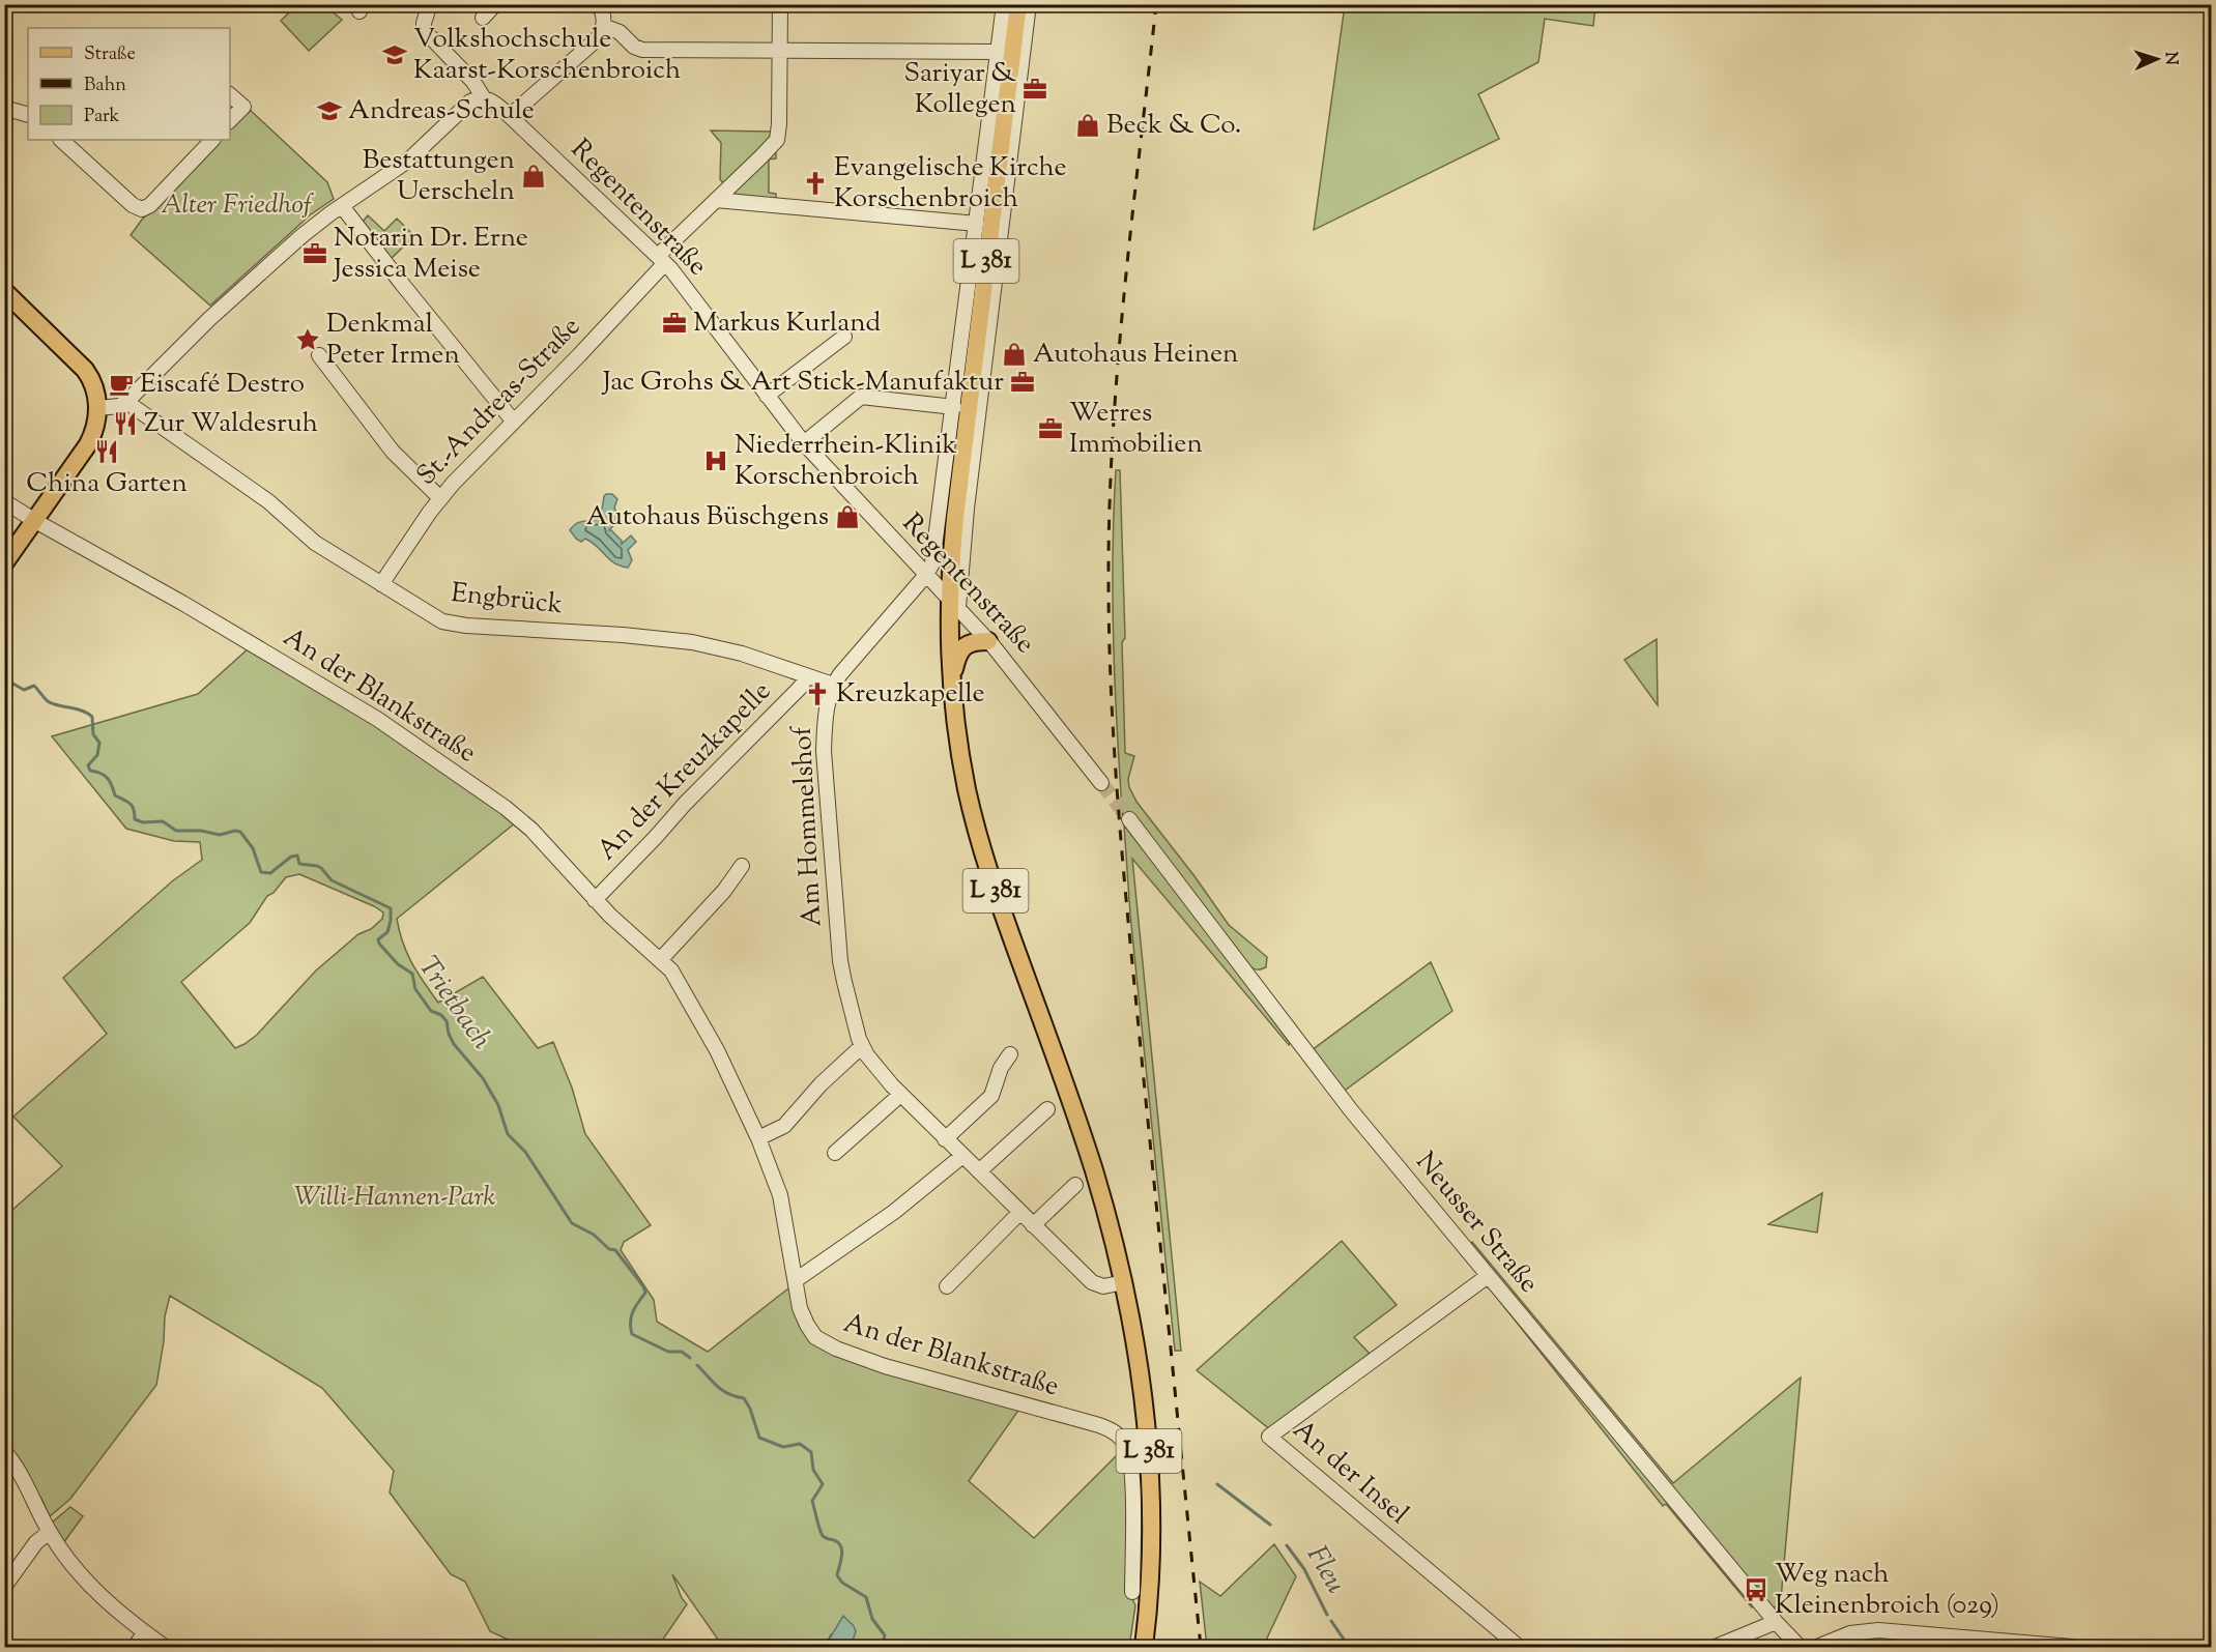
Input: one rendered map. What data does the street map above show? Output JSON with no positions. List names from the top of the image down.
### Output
{
  "streets": {
    "main road": ["L 381"],
    "street": [
      "Regentenstraße",
      "St.-Andreas-Straße",
      "Engbrück",
      "An der Blankstraße",
      "An der Kreuzkapelle",
      "Am Hommelshof",
      "Neusser Straße",
      "An der Insel"
    ]
  },
  "crossings": [
    ["Regentenstraße", "L 381"],
    ["Regentenstraße", "St.-Andreas-Straße"],
    ["Regentenstraße", "Am Hommelshof"],
    ["L 381", "Am Hommelshof"],
    ["St.-Andreas-Straße", "Engbrück"],
    ["Engbrück", "An der Kreuzkapelle"],
    ["Engbrück", "Am Hommelshof"],
    ["An der Blankstraße", "An der Kreuzkapelle"],
    ["Neusser Straße", "An der Insel"]
  ],
  "water": ["Trietbach", "Fleu"],
  "parks": ["Alter Friedhof", "Willi-Hannen-Park"],
  "places": {
    "school or university": ["Volkshochschule Kaarst-Korschenbroich", "Andreas-Schule"],
    "office": [
      "Sariyar & Kollegen",
      "Notarin Dr. Erne Jessica Meise",
      "Markus Kurland",
      "Jac Grohs & Art Stick-Manufaktur",
      "Werres Immobilien"
    ],
    "shop": [
      "Beck & Co.",
      "Bestattungen Uerscheln",
      "Autohaus Heinen",
      "Autohaus Büschgens"
    ],
    "church": ["Evangelische Kirche Korschenbroich", "Kreuzkapelle"],
    "place": ["Denkmal Peter Irmen"],
    "cafe": ["Eiscafé Destro"],
    "restaurant": ["Zur Waldesruh", "China Garten"],
    "hospital": ["Niederrhein-Klinik Korschenbroich"],
    "bus stop": ["Weg nach Kleinenbroich (029)"]
  },
  "legend": ["Straße", "Bahn", "Park"],
  "north": "right"
}
